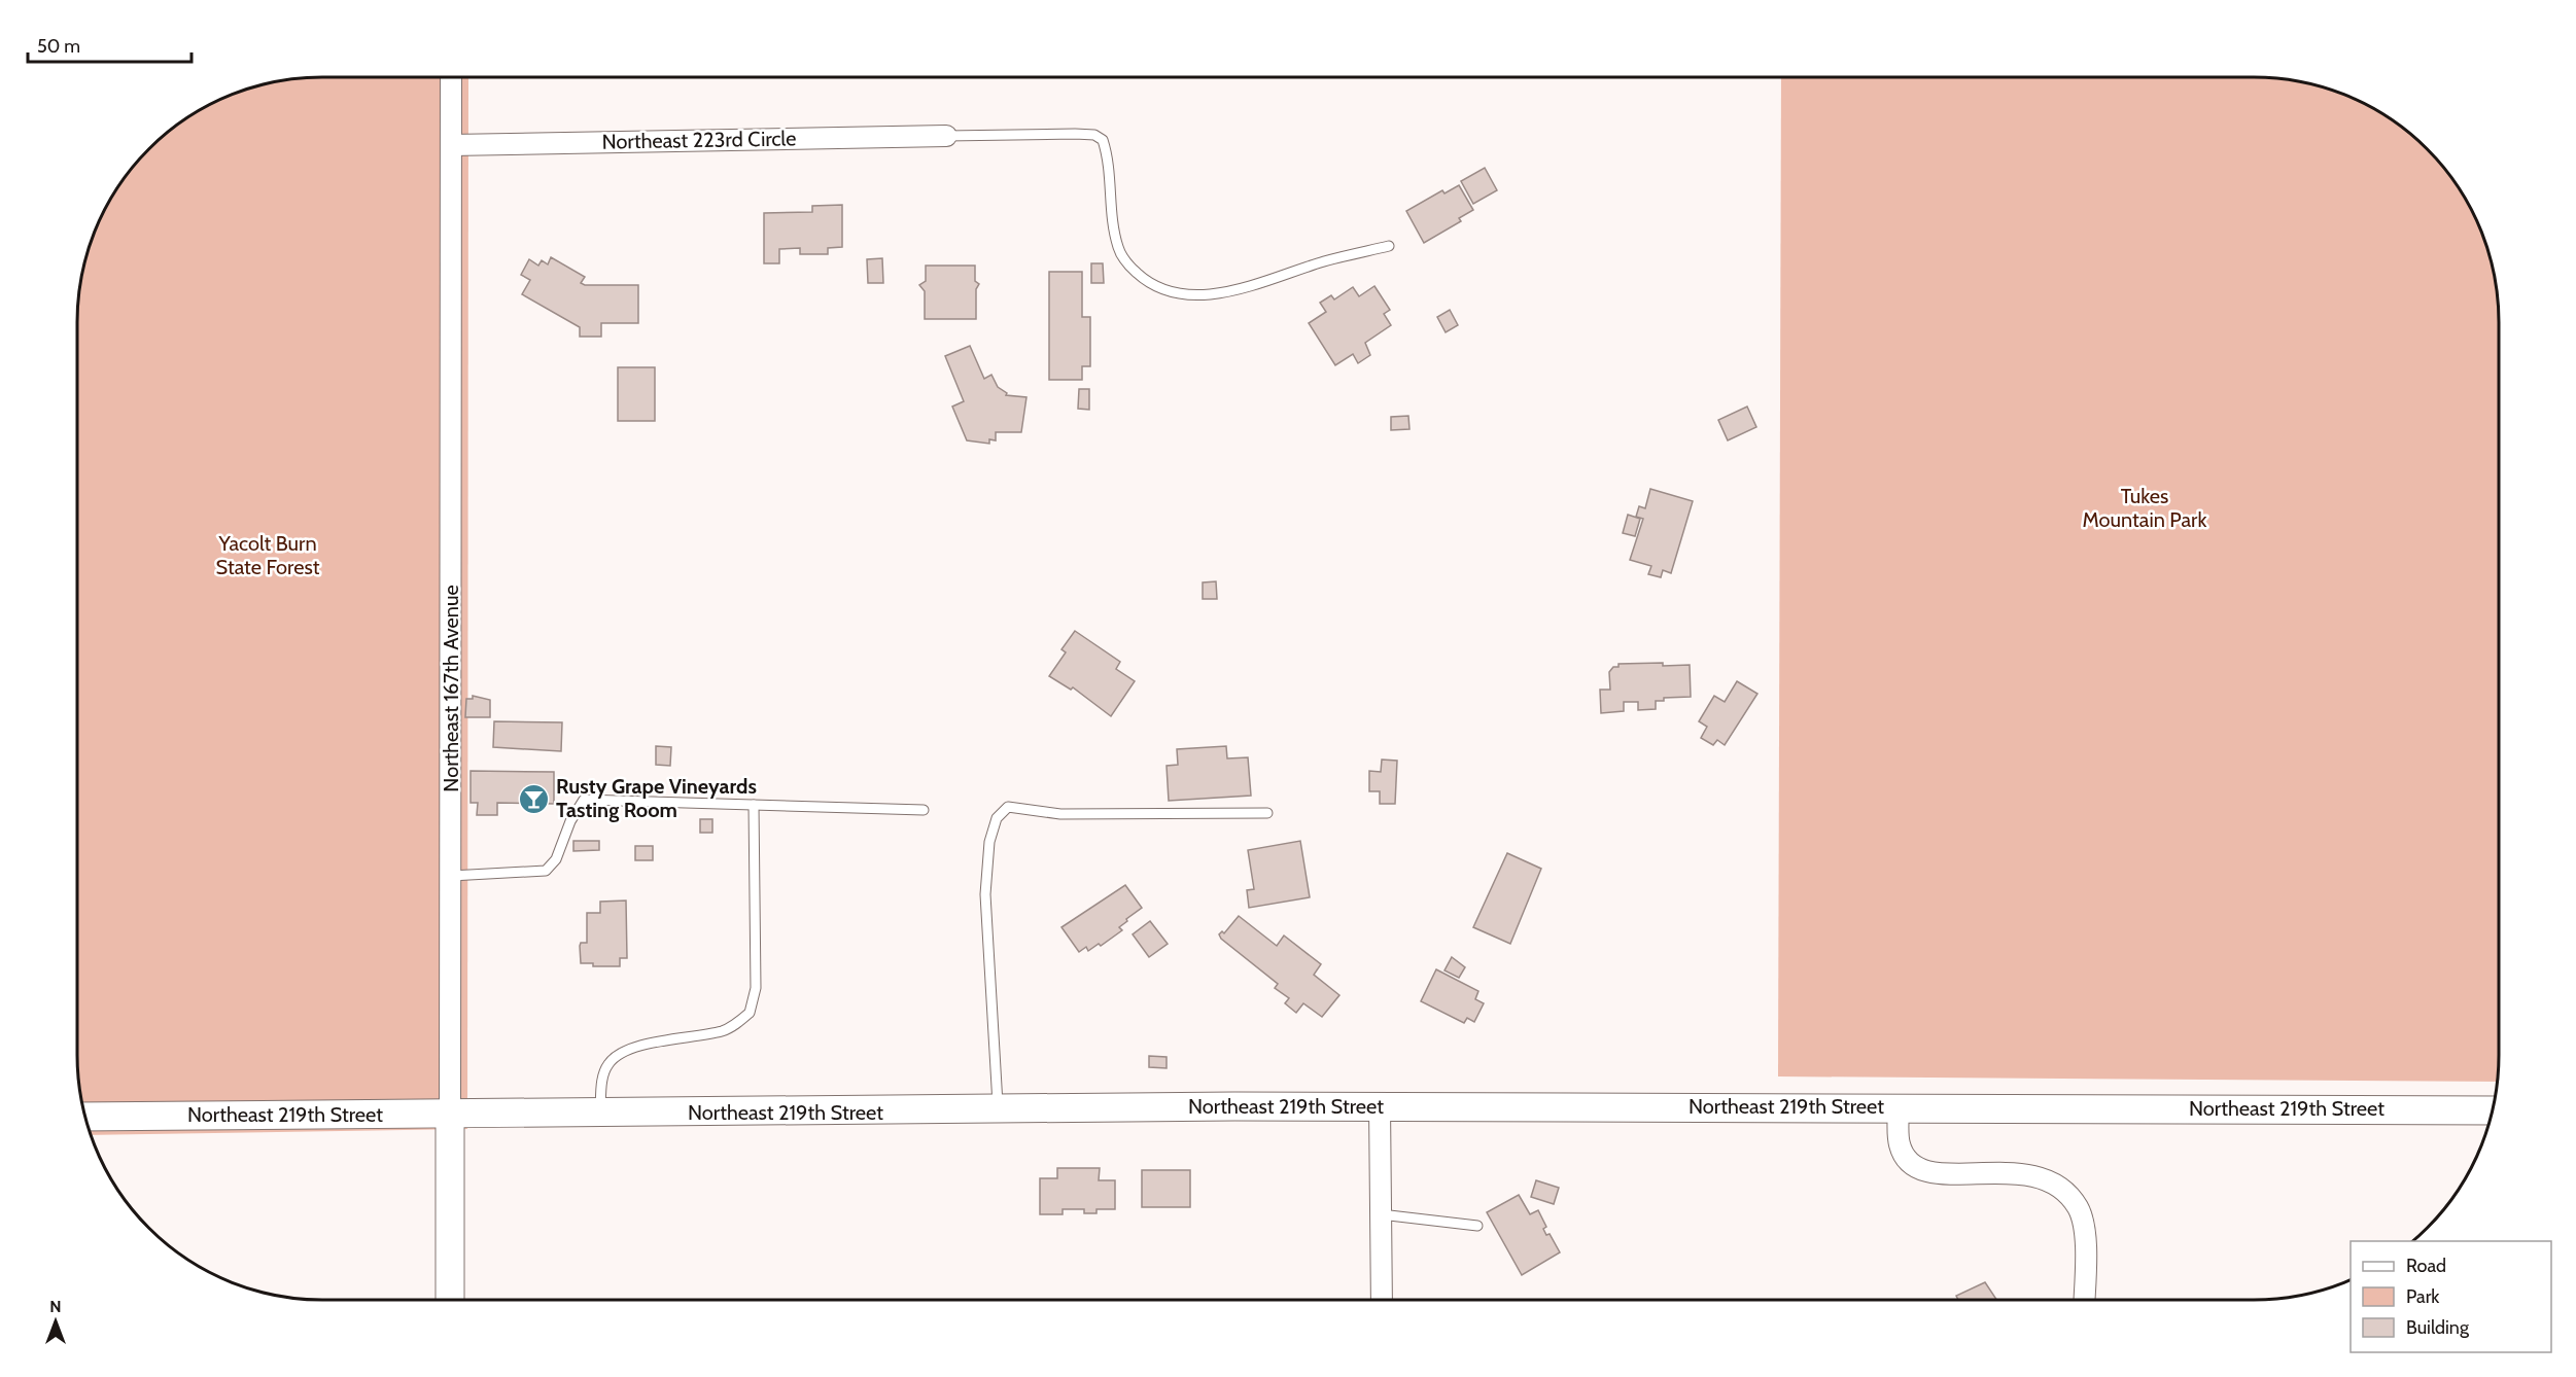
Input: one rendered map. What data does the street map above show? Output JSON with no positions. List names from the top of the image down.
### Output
{
  "streets": {
    "street": ["Northeast 223rd Circle", "Northeast 167th Avenue", "Northeast 219th Street"]
  },
  "crossings": [
    ["Northeast 223rd Circle", "Northeast 167th Avenue"],
    ["Northeast 167th Avenue", "Northeast 219th Street"]
  ],
  "parks": ["Tukes Mountain Park", "Yacolt Burn State Forest"],
  "places": {
    "bar": ["Rusty Grape Vineyards Tasting Room"]
  },
  "legend": ["Road", "Park", "Building"],
  "scale_bar": "50 m",
  "north": "top"
}
